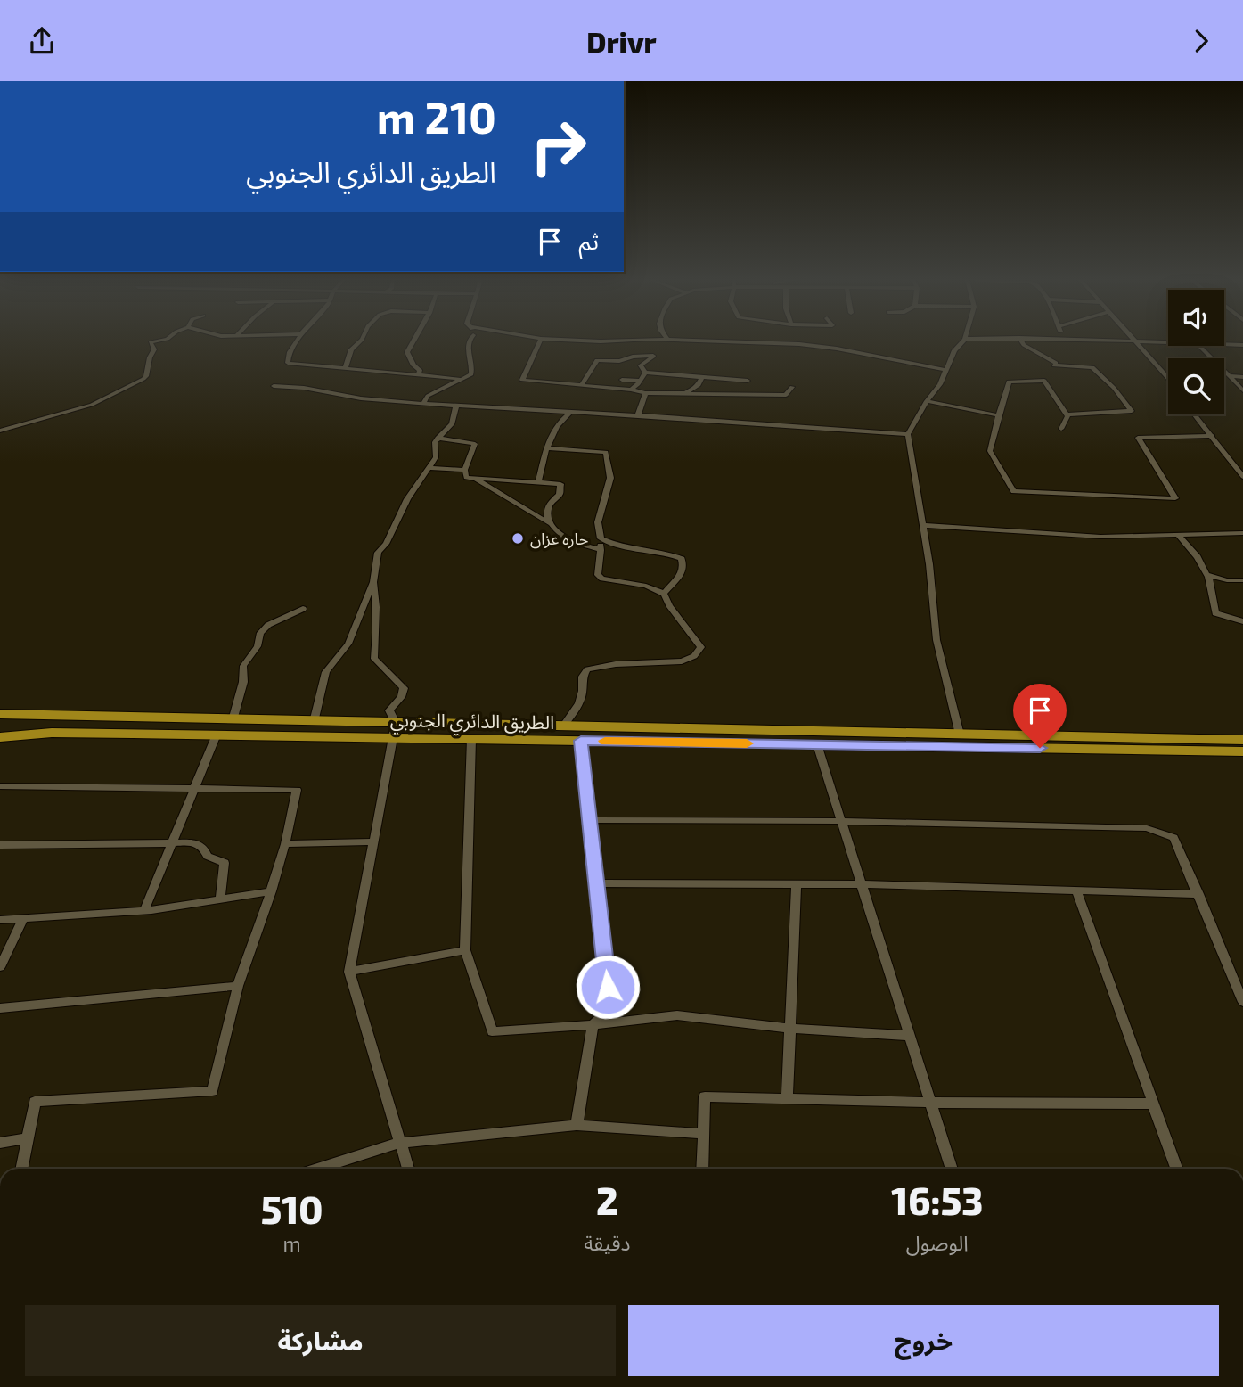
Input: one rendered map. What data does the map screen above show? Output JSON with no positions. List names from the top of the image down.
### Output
{
  "streets": {
    "main road": ["الطريق الدائري الجنوبي"]
  },
  "places": ["حاره عزان"],
  "page": {
    "header": "Drivr",
    "turn": ["210 m", "الطريق الدائري الجنوبي"],
    "then": "ثم",
    "eta": [
      "16:53",
      "الوصول",
      "2",
      "دقيقة",
      "510",
      "m"
    ],
    "buttons": ["خروج", "مشاركة"]
  }
}
